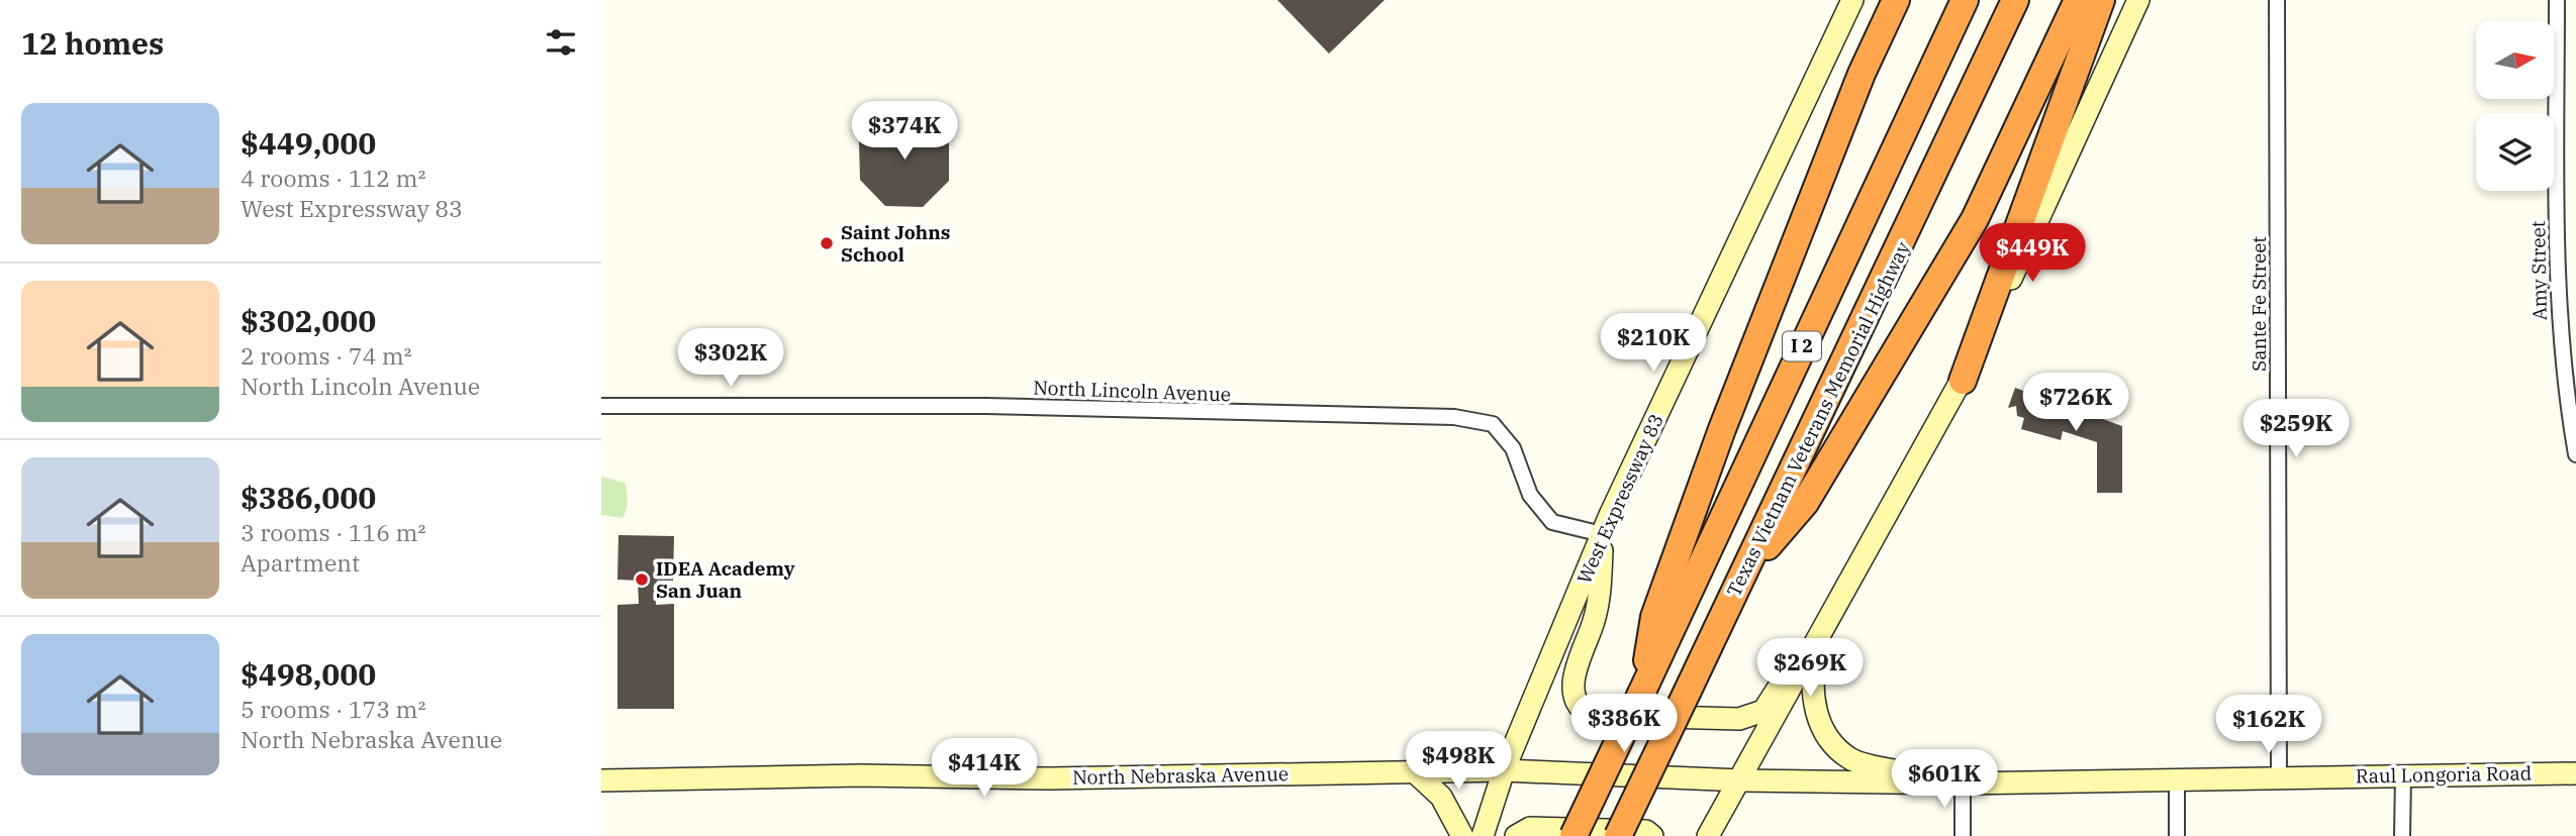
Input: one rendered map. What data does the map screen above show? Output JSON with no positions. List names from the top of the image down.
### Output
{
  "streets": {
    "highway": ["I 2", "Texas Vietnam Veterans Memorial Highway"],
    "main road": ["West Expressway 83", "Raul Longoria Road", "North Nebraska Avenue"],
    "street": ["Amy Street", "Sante Fe Street", "North Lincoln Avenue"]
  },
  "crossings": [
    ["Sante Fe Street", "Raul Longoria Road"],
    ["North Lincoln Avenue", "West Expressway 83"],
    ["West Expressway 83", "Raul Longoria Road"],
    ["West Expressway 83", "North Nebraska Avenue"],
    ["Raul Longoria Road", "North Nebraska Avenue"]
  ],
  "places": ["Saint Johns School", "IDEA Academy San Juan"],
  "north": "right",
  "page": {
    "heading": "12 homes",
    "list": [
      {
        "name": "$449,000",
        "note": "4 rooms · 112 m² · West Expressway 83"
      },
      {
        "name": "$302,000",
        "note": "2 rooms · 74 m² · North Lincoln Avenue"
      },
      {
        "name": "$386,000",
        "note": "3 rooms · 116 m² · Apartment"
      },
      {
        "name": "$498,000",
        "note": "5 rooms · 173 m² · North Nebraska Avenue"
      }
    ],
    "price": [
      "$374K",
      "$449K",
      "$210K",
      "$302K",
      "$726K",
      "$259K",
      "$269K",
      "$386K",
      "$162K",
      "$498K",
      "$414K",
      "$601K"
    ]
  }
}
